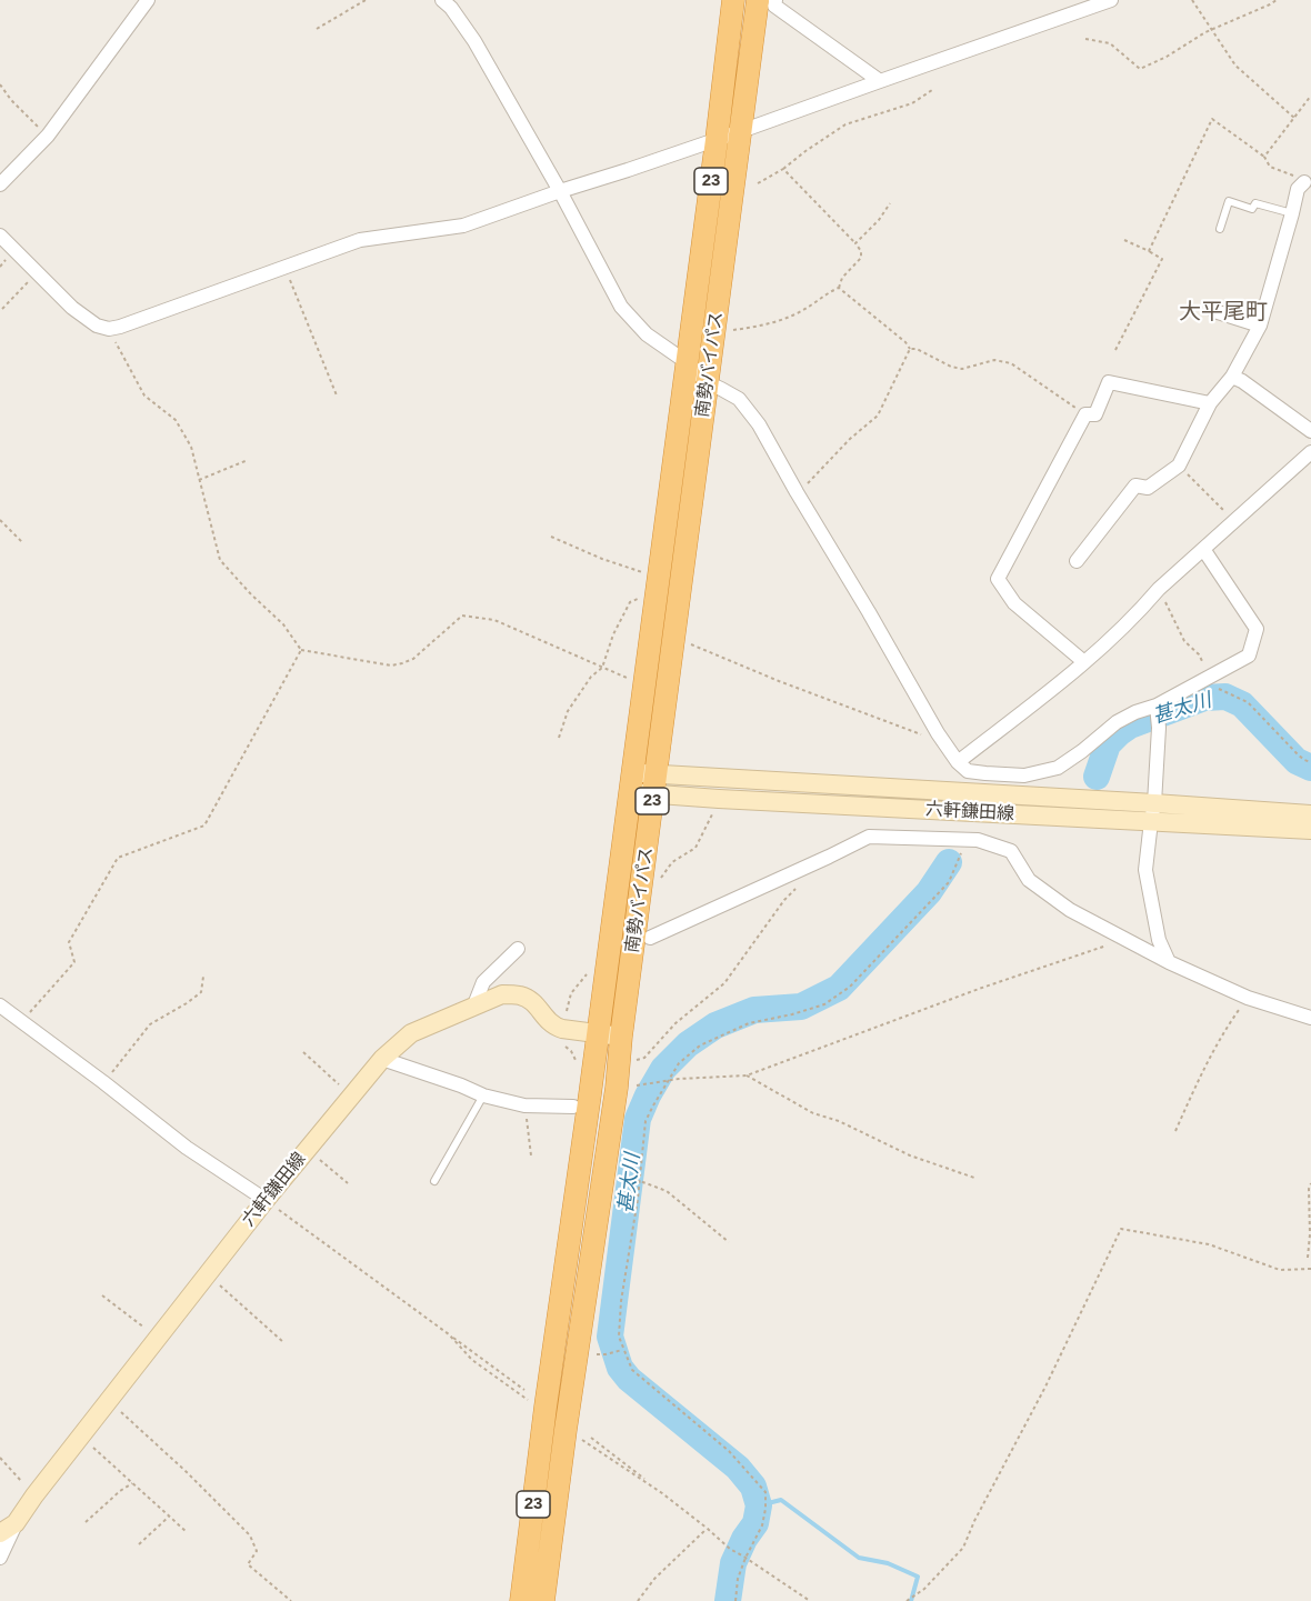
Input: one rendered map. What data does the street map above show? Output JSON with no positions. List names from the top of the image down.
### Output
{
  "streets": {
    "highway": ["23", "南勢バイパス"],
    "main road": ["六軒鎌田線"]
  },
  "crossings": [
    ["南勢バイパス", "六軒鎌田線"]
  ],
  "districts": ["大平尾町"],
  "water": ["甚太川"]
}
